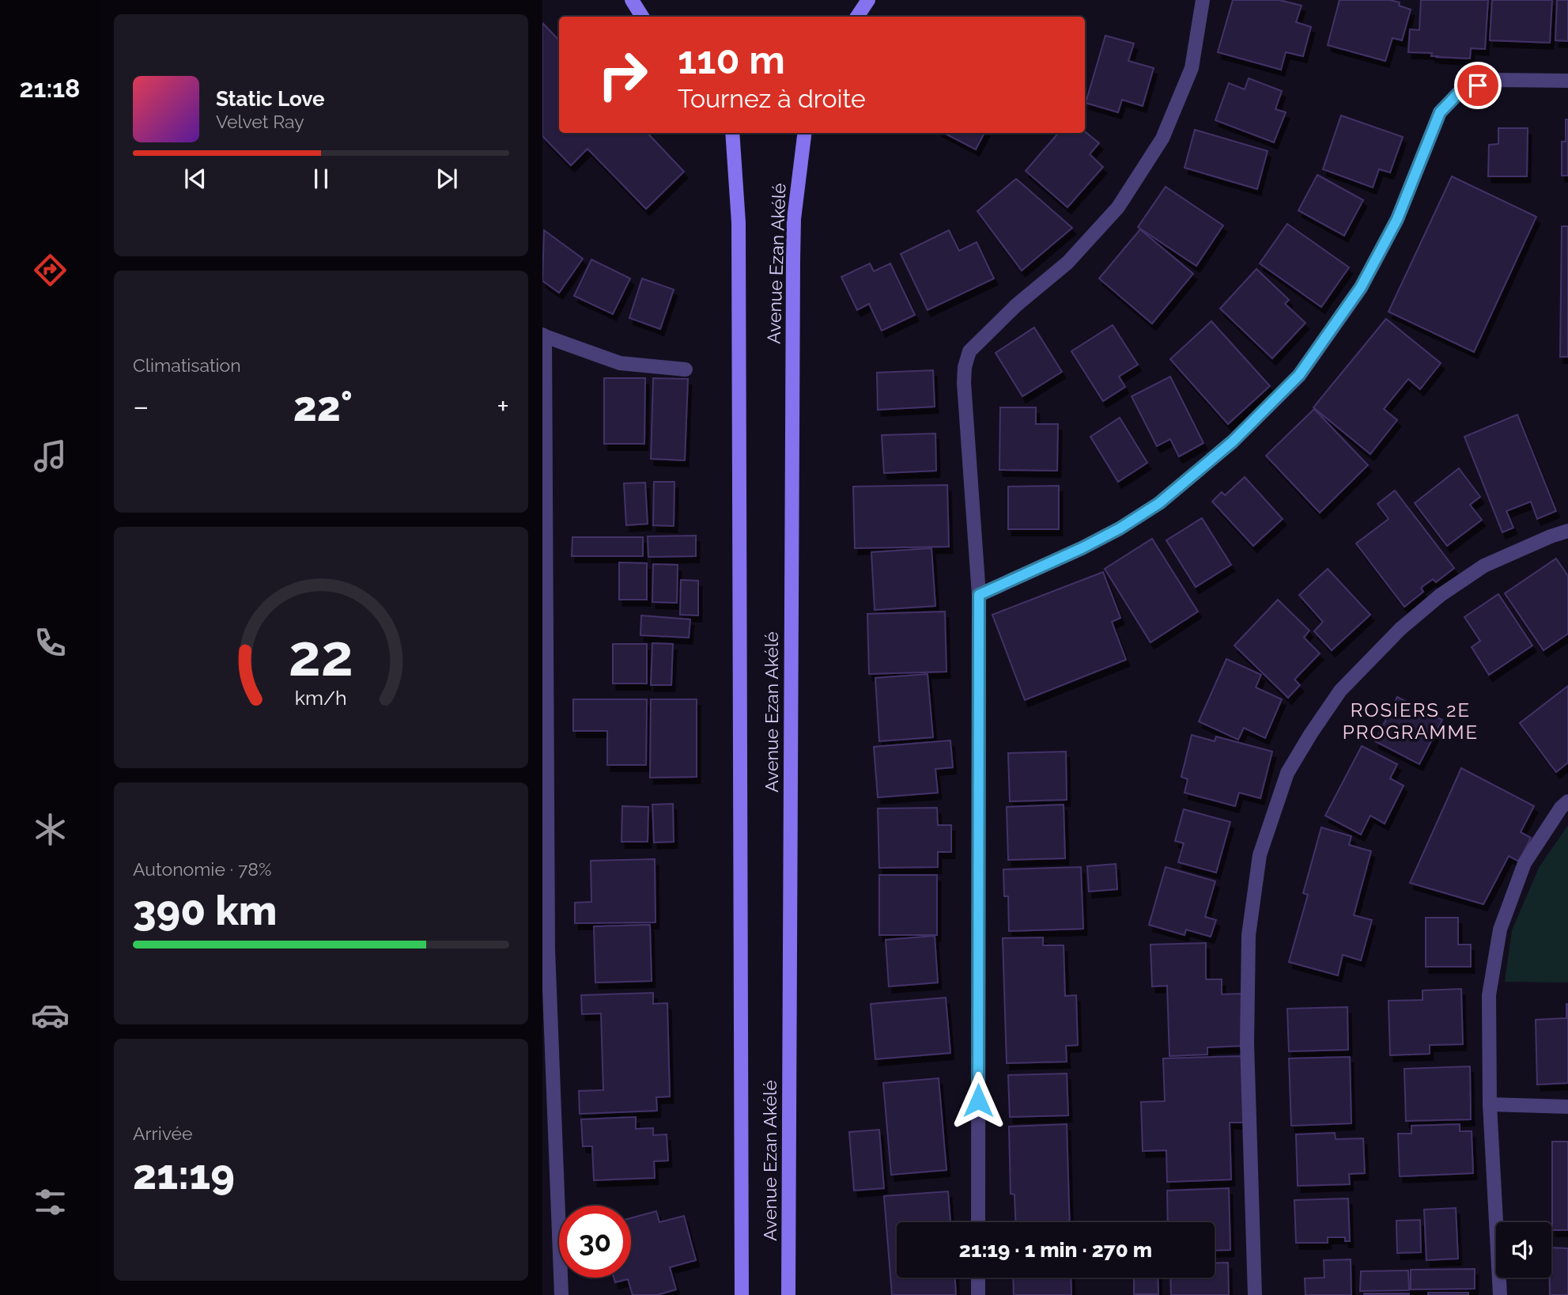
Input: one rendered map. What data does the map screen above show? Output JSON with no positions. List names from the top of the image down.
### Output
{
  "streets": {
    "street": ["Avenue Ezan Akélé"]
  },
  "districts": ["ROSIERS 2E PROGRAMME"],
  "page": {
    "tabs": "21:18",
    "turn": ["110 m", "Tournez à droite"],
    "song": ["Static Love", "Velvet Ray"],
    "tile": [
      "Climatisation",
      ["Autonomie · 78%", "390 km"],
      ["Arrivée", "21:19"]
    ],
    "heat": ["−", "22°", "+"],
    "limit": "30",
    "trip": "21:19 · 1 min · 270 m",
    "gauge": ["22", "km/h"]
  }
}
